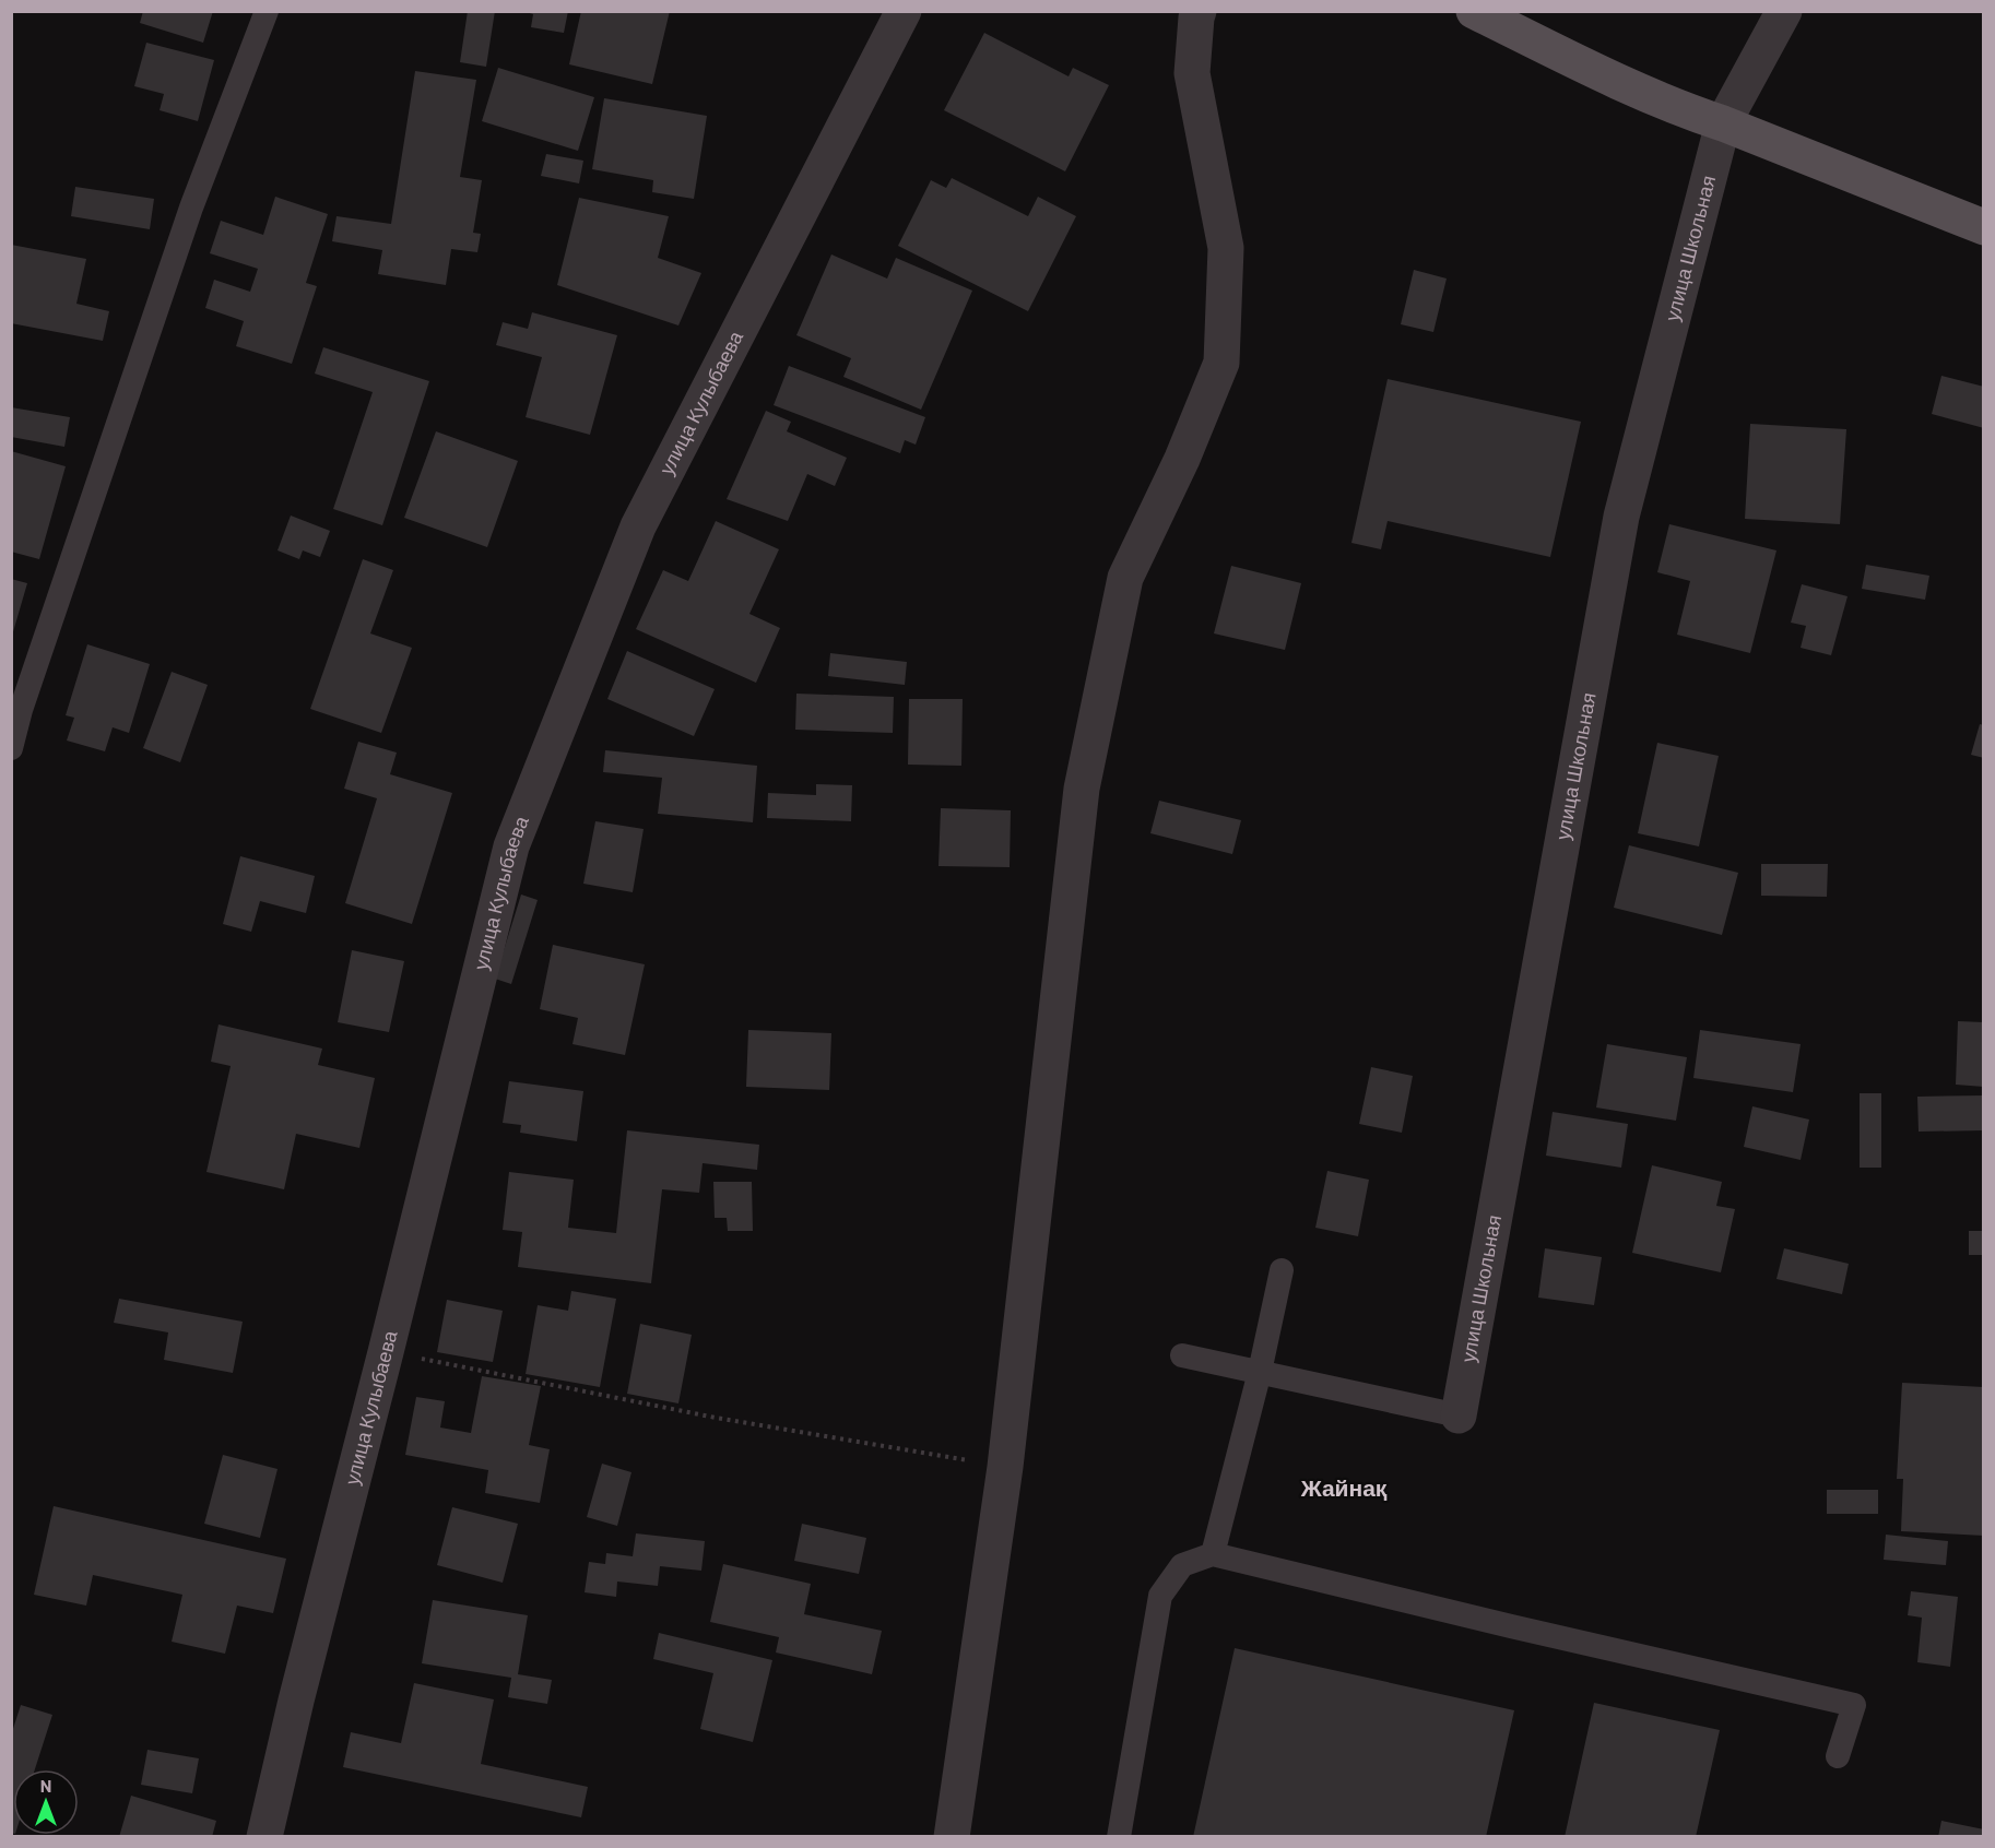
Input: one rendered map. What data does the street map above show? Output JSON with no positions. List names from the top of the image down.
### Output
{
  "streets": {
    "street": ["улица Школьная", "улица Кулыбаева"]
  },
  "districts": ["Жайнақ"],
  "north": "top"
}
